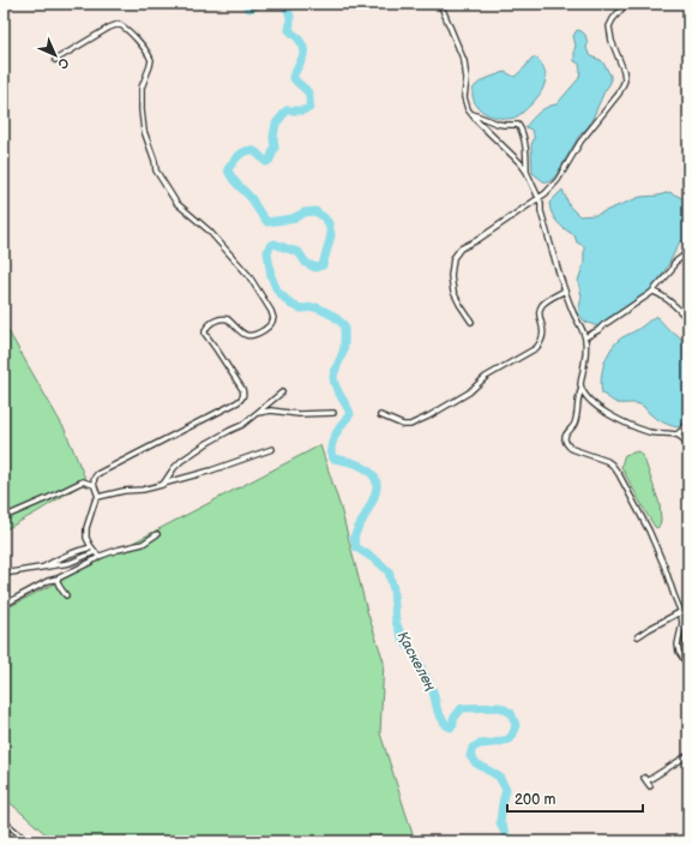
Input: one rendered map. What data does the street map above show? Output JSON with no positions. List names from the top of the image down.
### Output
{
  "water": ["Қаскелең"],
  "scale_bar": "200 m",
  "north": "bottom right"
}
